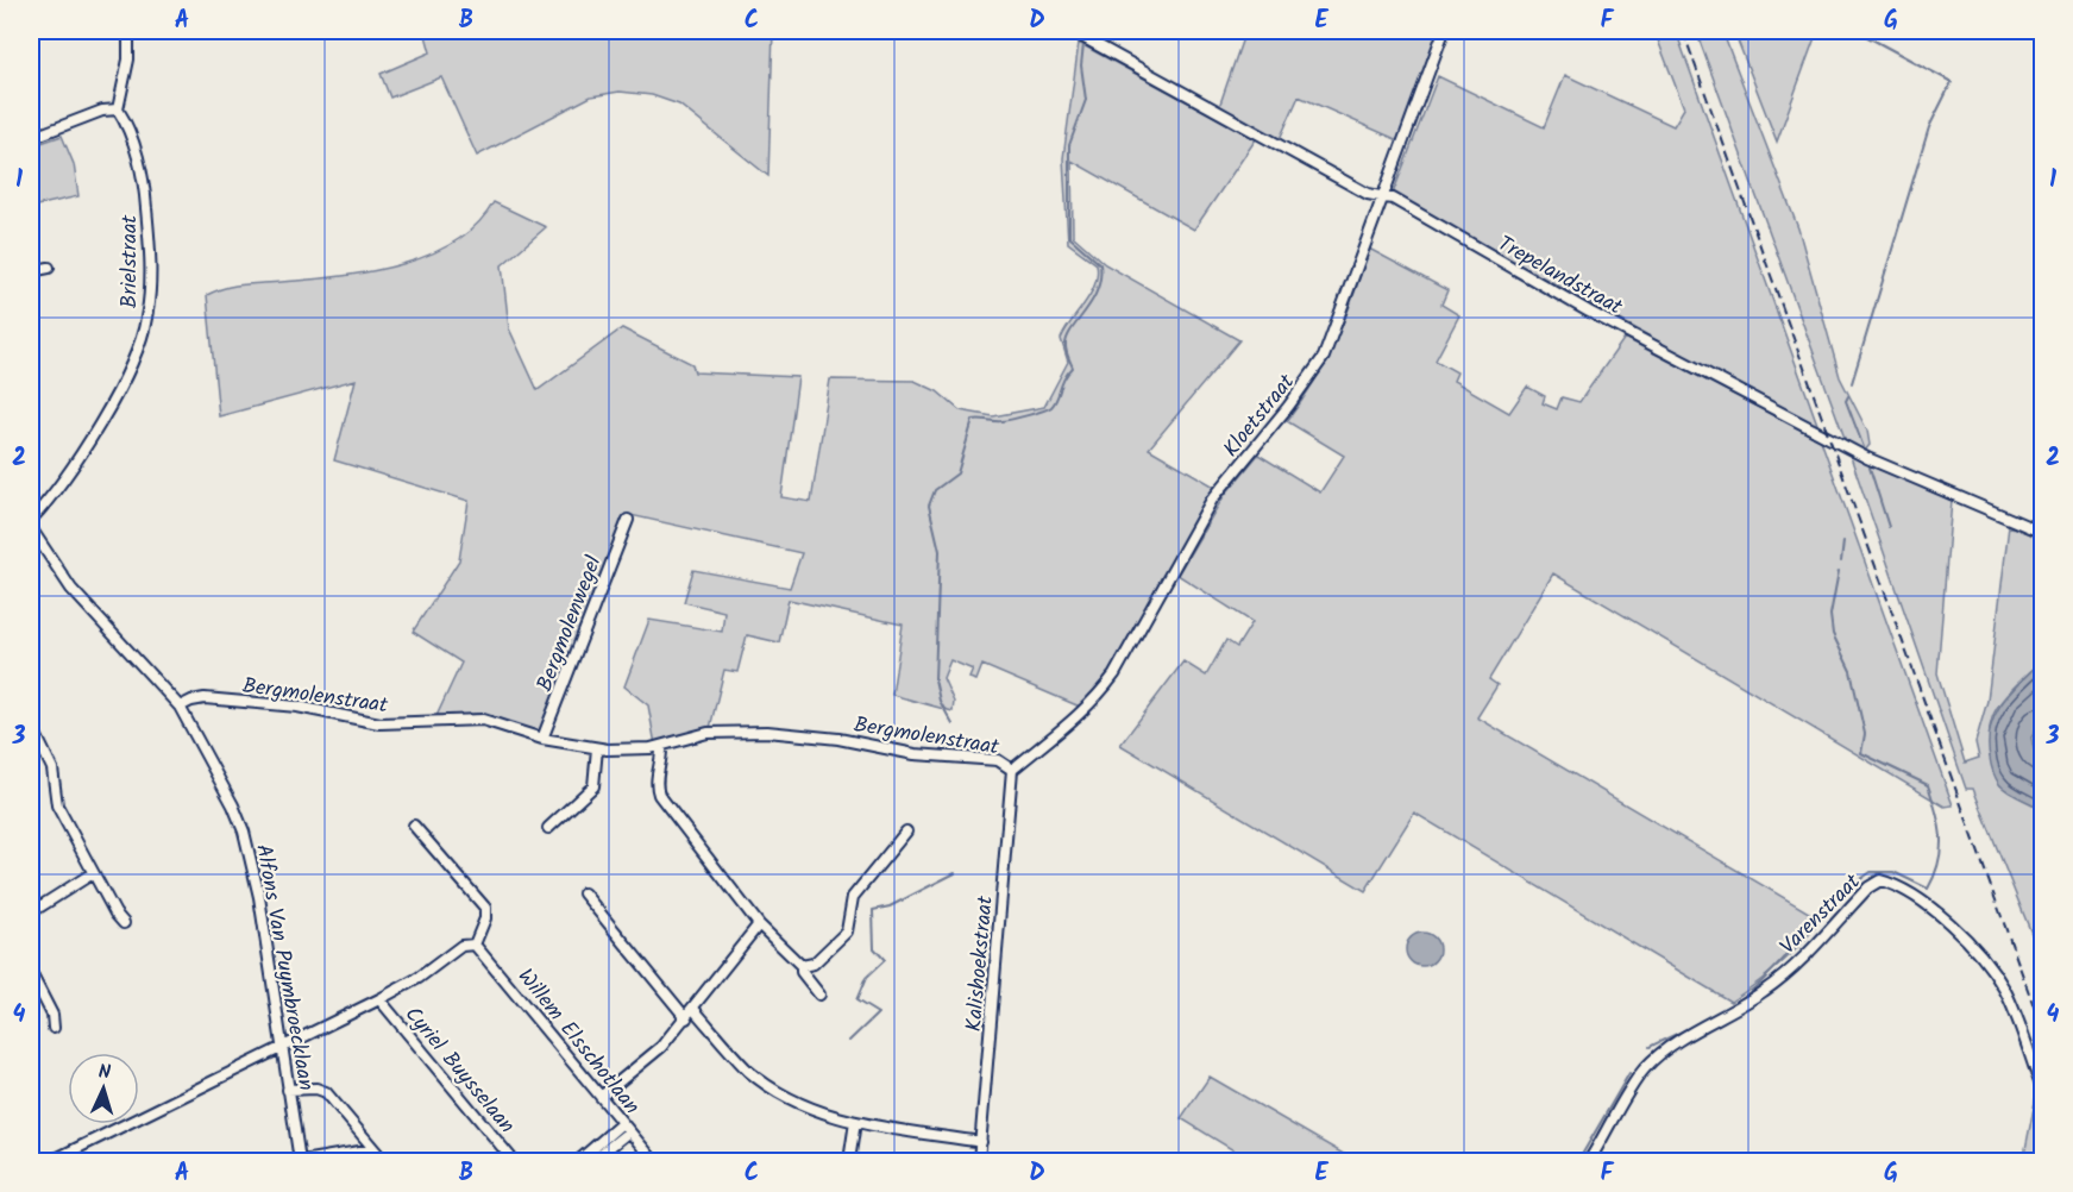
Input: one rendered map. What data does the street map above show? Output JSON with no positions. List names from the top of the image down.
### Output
{
  "streets": {
    "street": [
      "Brielstraat",
      "Trepelandstraat",
      "Kloetstraat",
      "Bergmolenwegel",
      "Bergmolenstraat",
      "Varenstraat",
      "Kalishoekstraat",
      "Alfons Van Puymbroecklaan",
      "Willem Elsschotlaan",
      "Cyriel Buysselaan"
    ]
  },
  "crossings": [
    ["Trepelandstraat", "Kloetstraat"],
    ["Kloetstraat", "Bergmolenstraat"],
    ["Kloetstraat", "Kalishoekstraat"],
    ["Bergmolenwegel", "Bergmolenstraat"],
    ["Bergmolenstraat", "Kalishoekstraat"],
    ["Bergmolenstraat", "Alfons Van Puymbroecklaan"]
  ],
  "north": "top",
  "grid": {
    "columns": [
      "A",
      "B",
      "C",
      "D",
      "E",
      "F",
      "G"
    ],
    "rows": [
      "1",
      "2",
      "3",
      "4"
    ]
  }
}
